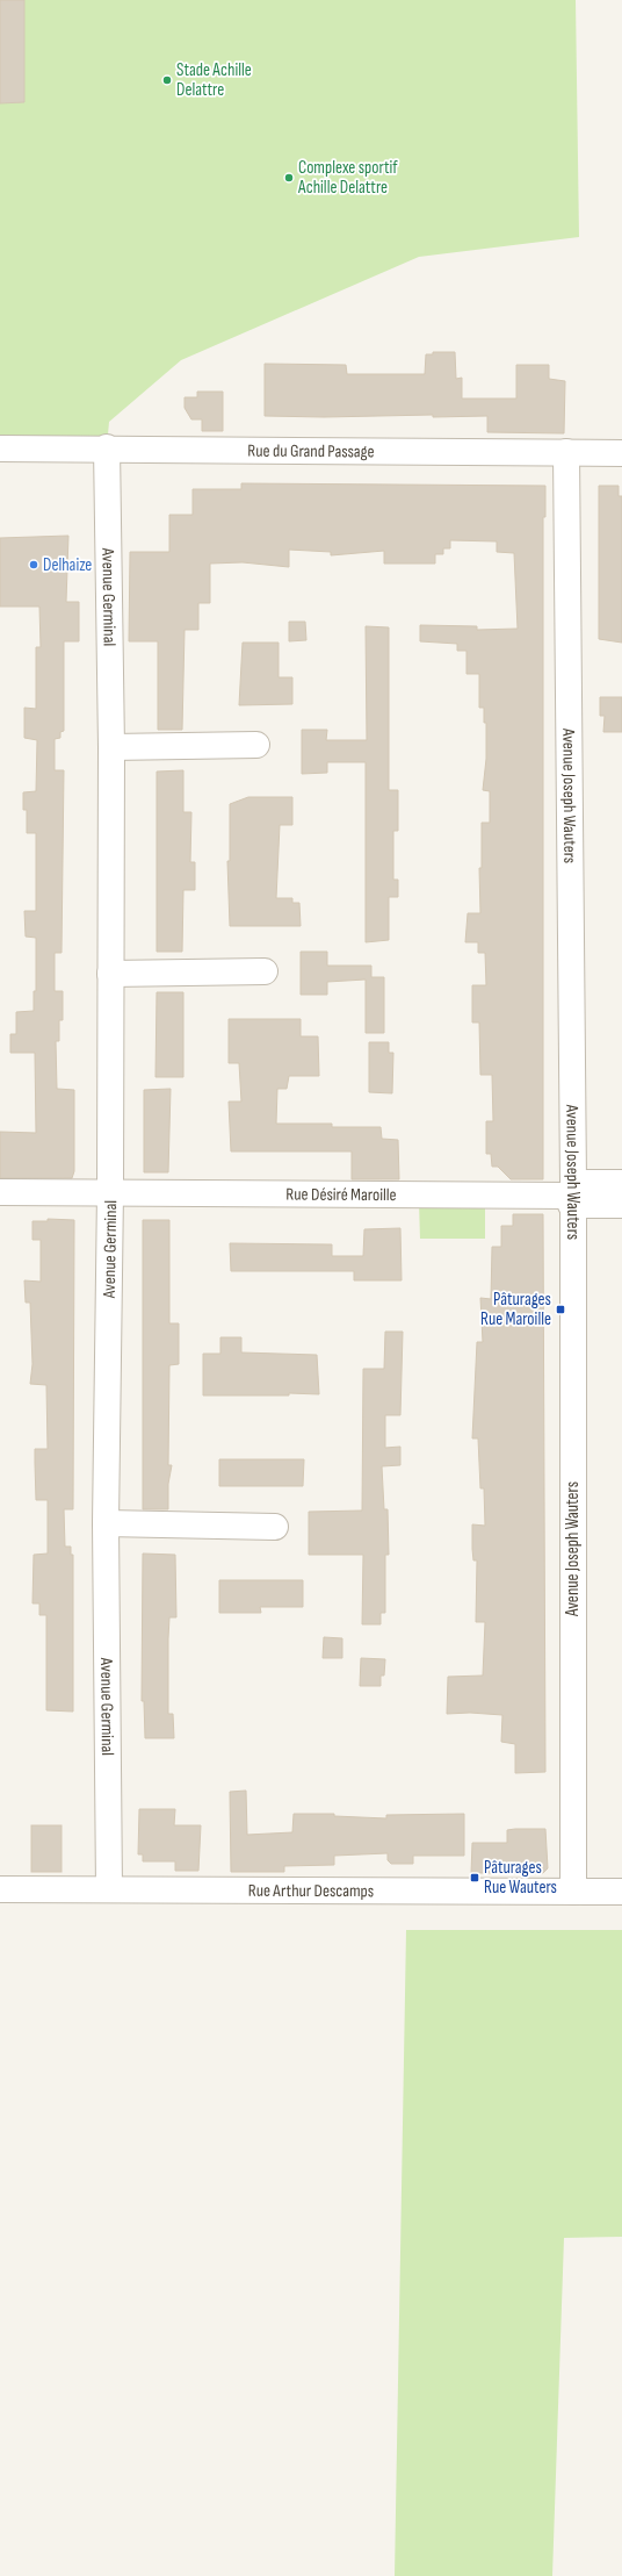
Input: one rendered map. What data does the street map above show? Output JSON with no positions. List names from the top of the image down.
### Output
{
  "streets": {
    "street": [
      "Rue du Grand Passage",
      "Avenue Germinal",
      "Avenue Joseph Wauters",
      "Rue Désiré Maroille",
      "Rue Arthur Descamps"
    ]
  },
  "crossings": [
    ["Rue du Grand Passage", "Avenue Germinal"],
    ["Rue du Grand Passage", "Avenue Joseph Wauters"],
    ["Avenue Germinal", "Rue Désiré Maroille"],
    ["Avenue Germinal", "Rue Arthur Descamps"],
    ["Avenue Joseph Wauters", "Rue Désiré Maroille"],
    ["Avenue Joseph Wauters", "Rue Arthur Descamps"]
  ],
  "places": {
    "other": ["Stade Achille Delattre", "Complexe sportif Achille Delattre", "Delhaize"],
    "transit": ["Pâturages Rue Maroille", "Pâturages Rue Wauters"]
  }
}
